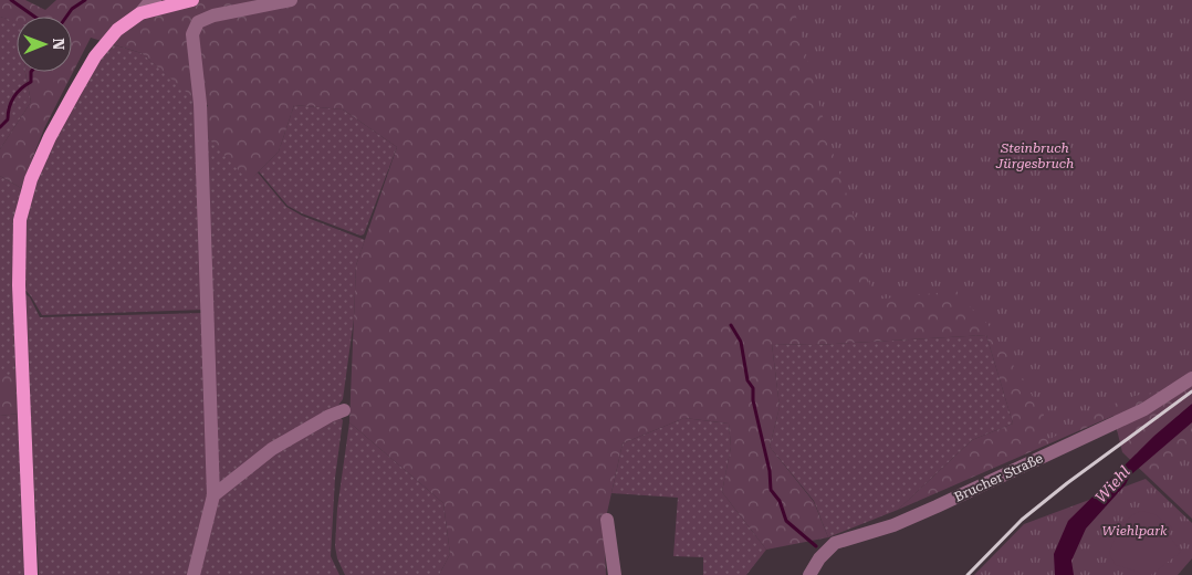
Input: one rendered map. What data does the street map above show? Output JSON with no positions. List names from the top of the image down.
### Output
{
  "streets": {
    "street": ["Brucher Straße"]
  },
  "water": ["Wiehl"],
  "parks": ["Steinbruch Jürgesbruch", "Wiehlpark"],
  "north": "right"
}
